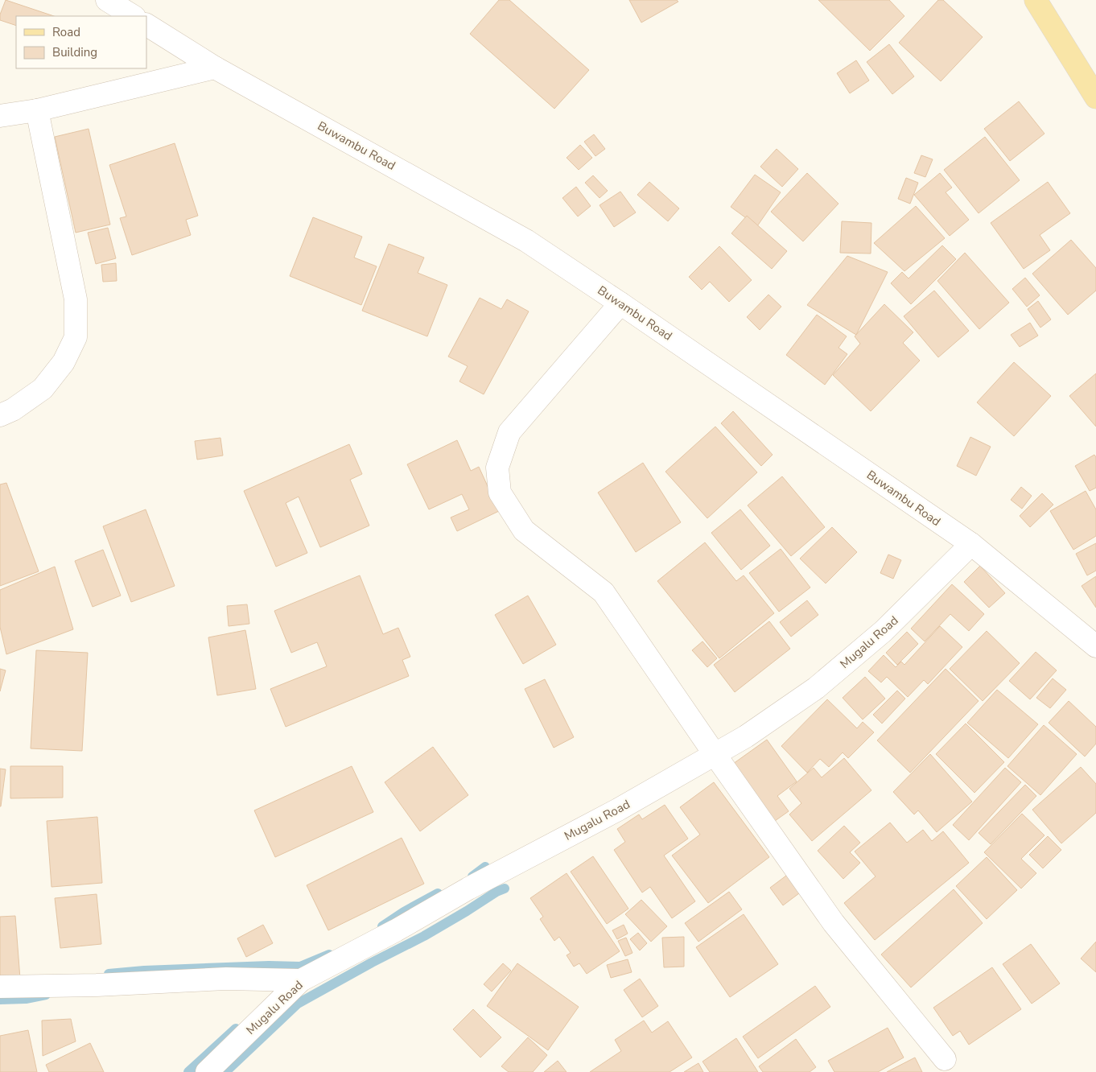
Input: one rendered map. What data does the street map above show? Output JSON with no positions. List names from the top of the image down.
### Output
{
  "streets": {
    "street": ["Buwambu Road", "Mugalu Road"]
  },
  "crossings": [
    ["Buwambu Road", "Mugalu Road"]
  ],
  "legend": ["Road", "Building"]
}
